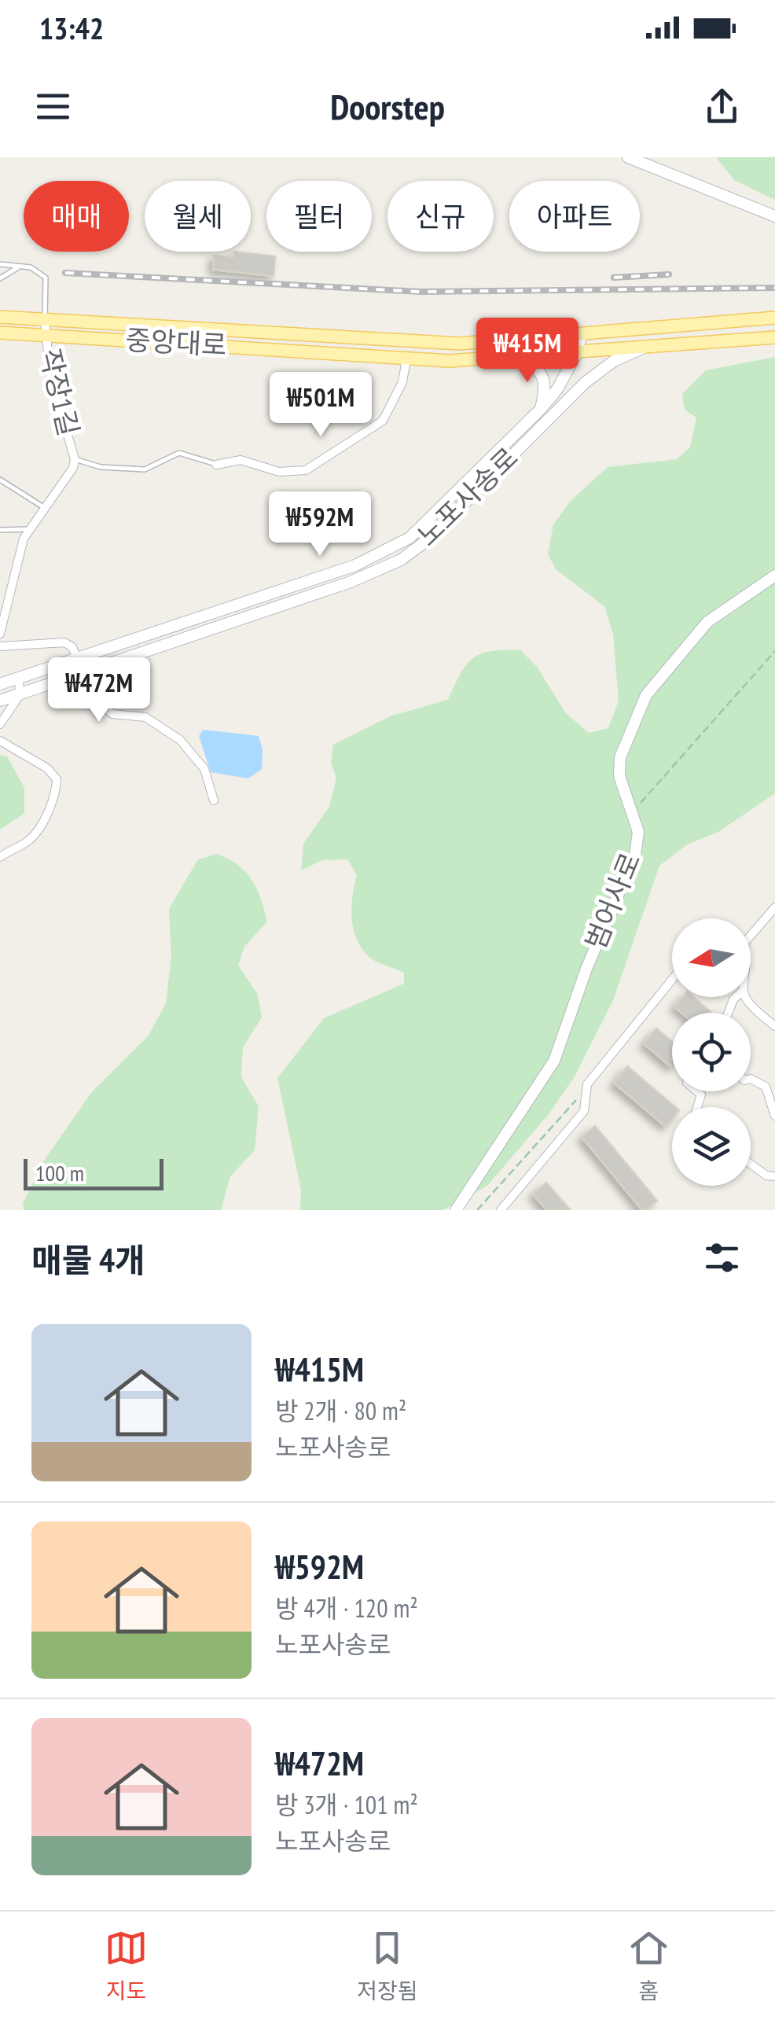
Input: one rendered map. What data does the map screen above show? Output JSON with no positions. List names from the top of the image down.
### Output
{
  "streets": {
    "main road": ["중앙대로", "노포사송로", "범어사로"],
    "street": ["작장1길"]
  },
  "crossings": [
    ["중앙대로", "작장1길"],
    ["중앙대로", "노포사송로"]
  ],
  "scale_bar": "100 m",
  "north": "left",
  "page": {
    "status": "13:42",
    "header": "Doorstep",
    "chip": [
      "매매",
      "월세",
      "필터",
      "신규",
      "아파트"
    ],
    "price": [
      "₩415M",
      "₩501M",
      "₩592M",
      "₩472M"
    ],
    "scale": "100 m",
    "heading": "매물 4개",
    "list": [
      {
        "name": "₩415M",
        "note": "방 2개 · 80 m² · 노포사송로"
      },
      {
        "name": "₩592M",
        "note": "방 4개 · 120 m² · 노포사송로"
      },
      {
        "name": "₩472M",
        "note": "방 3개 · 101 m² · 노포사송로"
      }
    ],
    "tabs": ["지도", "저장됨", "홈"]
  }
}
